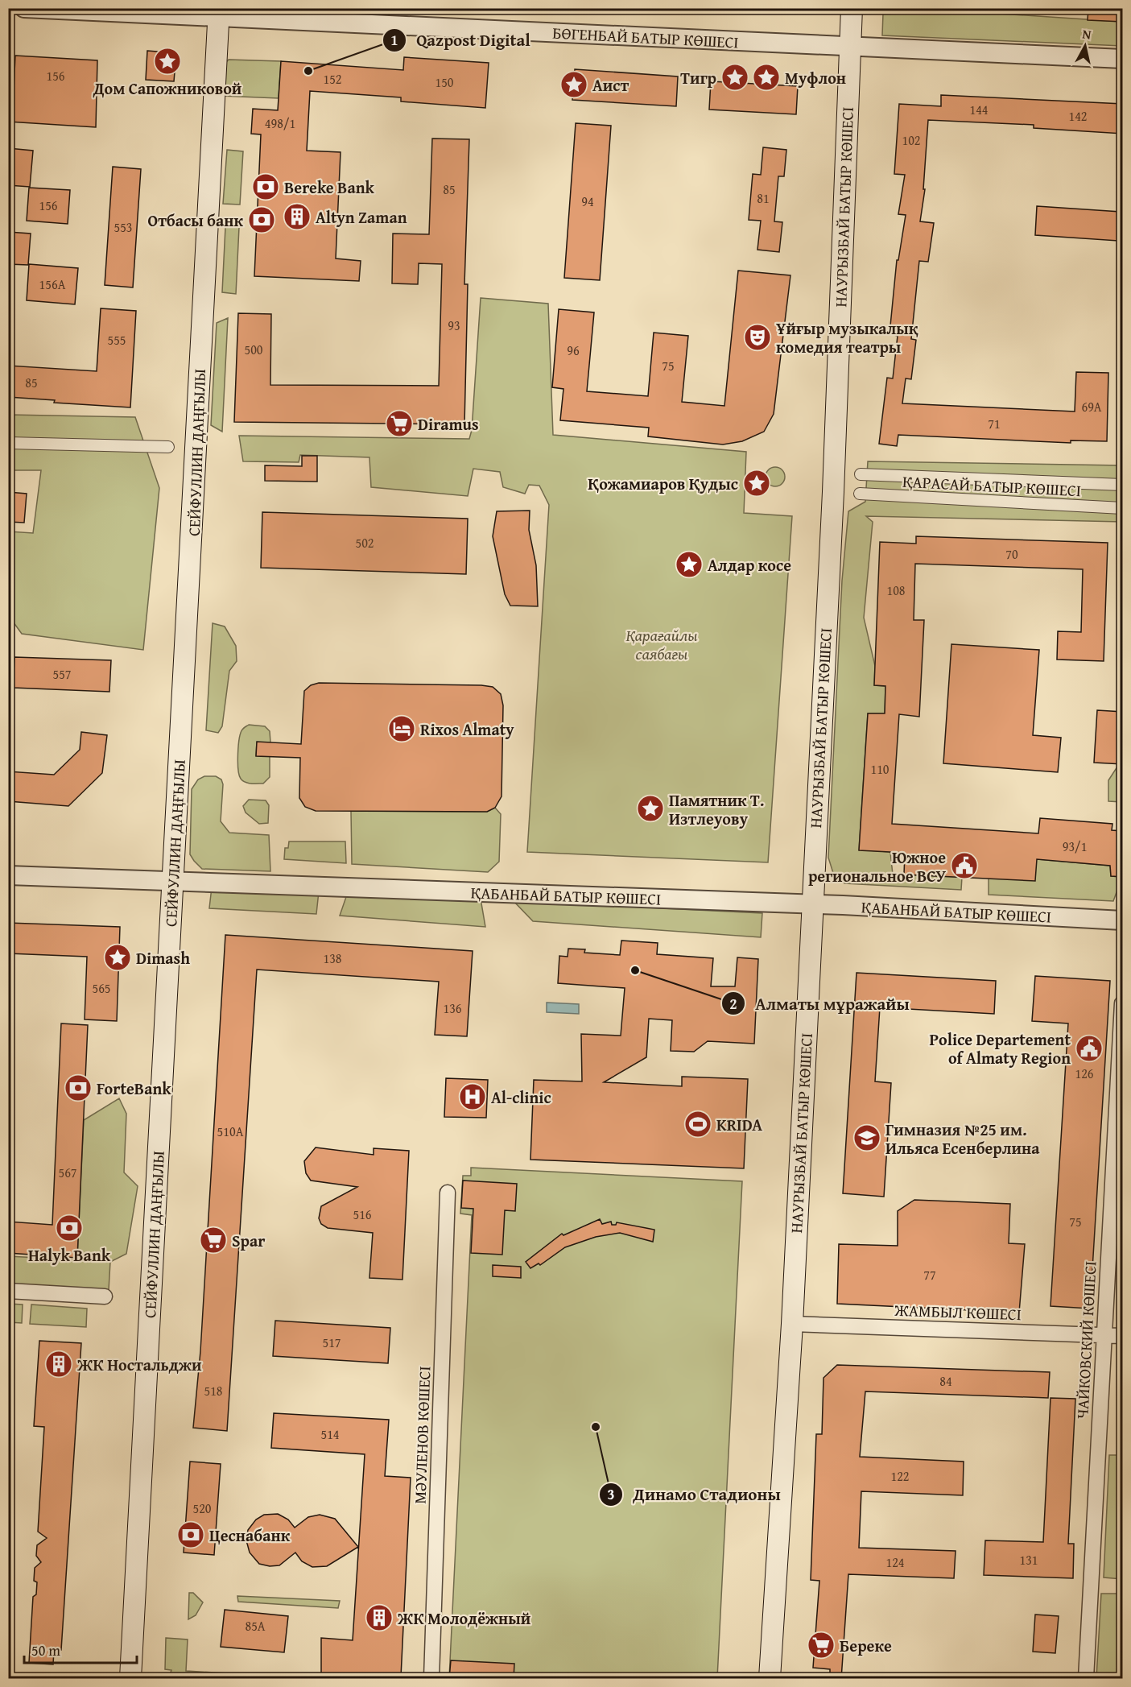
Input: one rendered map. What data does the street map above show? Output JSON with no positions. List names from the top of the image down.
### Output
{
  "streets": {
    "main road": ["НАУРЫЗБАЙ БАТЫР КӨШЕСІ", "СЕЙФУЛЛИН ДАҢҒЫЛЫ"],
    "street": [
      "БӨГЕНБАЙ БАТЫР КӨШЕСІ",
      "ҚАРАСАЙ БАТЫР КӨШЕСІ",
      "ҚАБАНБАЙ БАТЫР КӨШЕСІ",
      "ЖАМБЫЛ КӨШЕСІ",
      "ЧАЙКОВСКИЙ КӨШЕСІ",
      "МӘУЛЕНОВ КӨШЕСІ"
    ]
  },
  "crossings": [
    ["БӨГЕНБАЙ БАТЫР КӨШЕСІ", "НАУРЫЗБАЙ БАТЫР КӨШЕСІ"],
    ["БӨГЕНБАЙ БАТЫР КӨШЕСІ", "СЕЙФУЛЛИН ДАҢҒЫЛЫ"],
    ["НАУРЫЗБАЙ БАТЫР КӨШЕСІ", "ҚАБАНБАЙ БАТЫР КӨШЕСІ"],
    ["НАУРЫЗБАЙ БАТЫР КӨШЕСІ", "ЖАМБЫЛ КӨШЕСІ"],
    ["СЕЙФУЛЛИН ДАҢҒЫЛЫ", "ҚАБАНБАЙ БАТЫР КӨШЕСІ"],
    ["ЖАМБЫЛ КӨШЕСІ", "ЧАЙКОВСКИЙ КӨШЕСІ"]
  ],
  "parks": ["Қарағайлы саябағы"],
  "places": {
    "place": [
      "Дом Сапожниковой",
      "Тигр",
      "Муфлон",
      "Аист",
      "Қожамиаров Қудыс",
      "Алдар косе",
      "Памятник Т. Изтлеуову",
      "Dimash"
    ],
    "other": ["Qazpost Digital", "Алматы мұражайы", "Динамо Стадионы"],
    "bank": [
      "Bereke Bank",
      "Отбасы банк",
      "ForteBank",
      "Halyk Bank",
      "Цеснабанк"
    ],
    "building": ["Altyn Zaman", "ЖК Ностальджи", "ЖК Молодёжный"],
    "theatre": ["Ұйғыр музыкалық комедия театры"],
    "supermarket": ["Diramus", "Spar", "Береке"],
    "hotel": ["Rixos Almaty"],
    "public building": ["Южное региональное ВСУ", "Police Departement of Almaty Region"],
    "hospital": ["Al-clinic"],
    "sports": ["KRIDA"],
    "school or university": ["Гимназия №25 им. Ильяса Есенберлина"]
  },
  "house_numbers": [
    "156",
    "152",
    "150",
    "144",
    "142",
    "498/1",
    "102",
    "85",
    "81",
    "94",
    "156",
    "553",
    "156А",
    "93",
    "555",
    "500",
    "96",
    "75",
    "85",
    "69А",
    "71",
    "502",
    "70",
    "108",
    "557",
    "110",
    "93/1",
    "138",
    "565",
    "136",
    "126",
    "510А",
    "567",
    "516",
    "75",
    "77",
    "517",
    "84",
    "518",
    "514",
    "122",
    "520",
    "131",
    "124",
    "85А"
  ],
  "scale_bar": "50 m",
  "north": "top"
}
